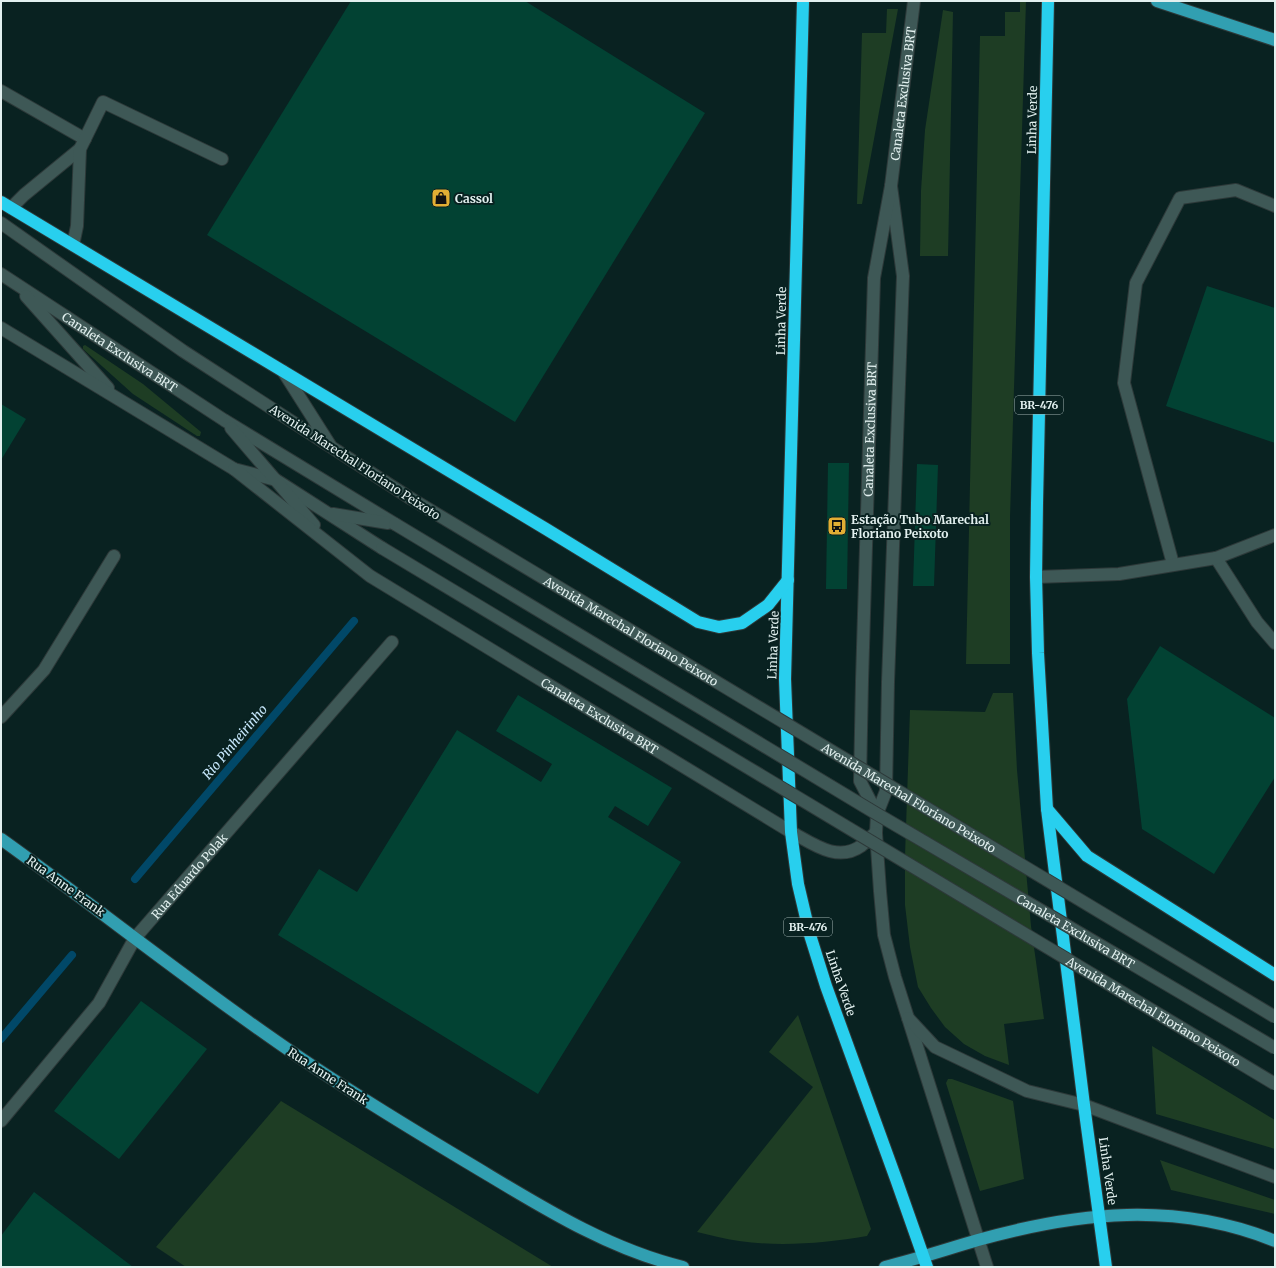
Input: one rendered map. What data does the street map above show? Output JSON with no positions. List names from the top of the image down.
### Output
{
  "streets": {
    "highway": ["Linha Verde", "BR-476"],
    "main road": ["Rua Anne Frank"],
    "street": ["Canaleta Exclusiva BRT", "Avenida Marechal Floriano Peixoto", "Rua Eduardo Polak"]
  },
  "crossings": [
    ["Canaleta Exclusiva BRT", "Linha Verde"],
    ["Canaleta Exclusiva BRT", "Avenida Marechal Floriano Peixoto"],
    ["Rua Eduardo Polak", "Rua Anne Frank"]
  ],
  "water": ["Rio Pinheirinho"],
  "places": {
    "shop": ["Cassol"],
    "bus stop": ["Estação Tubo Marechal Floriano Peixoto"]
  }
}
